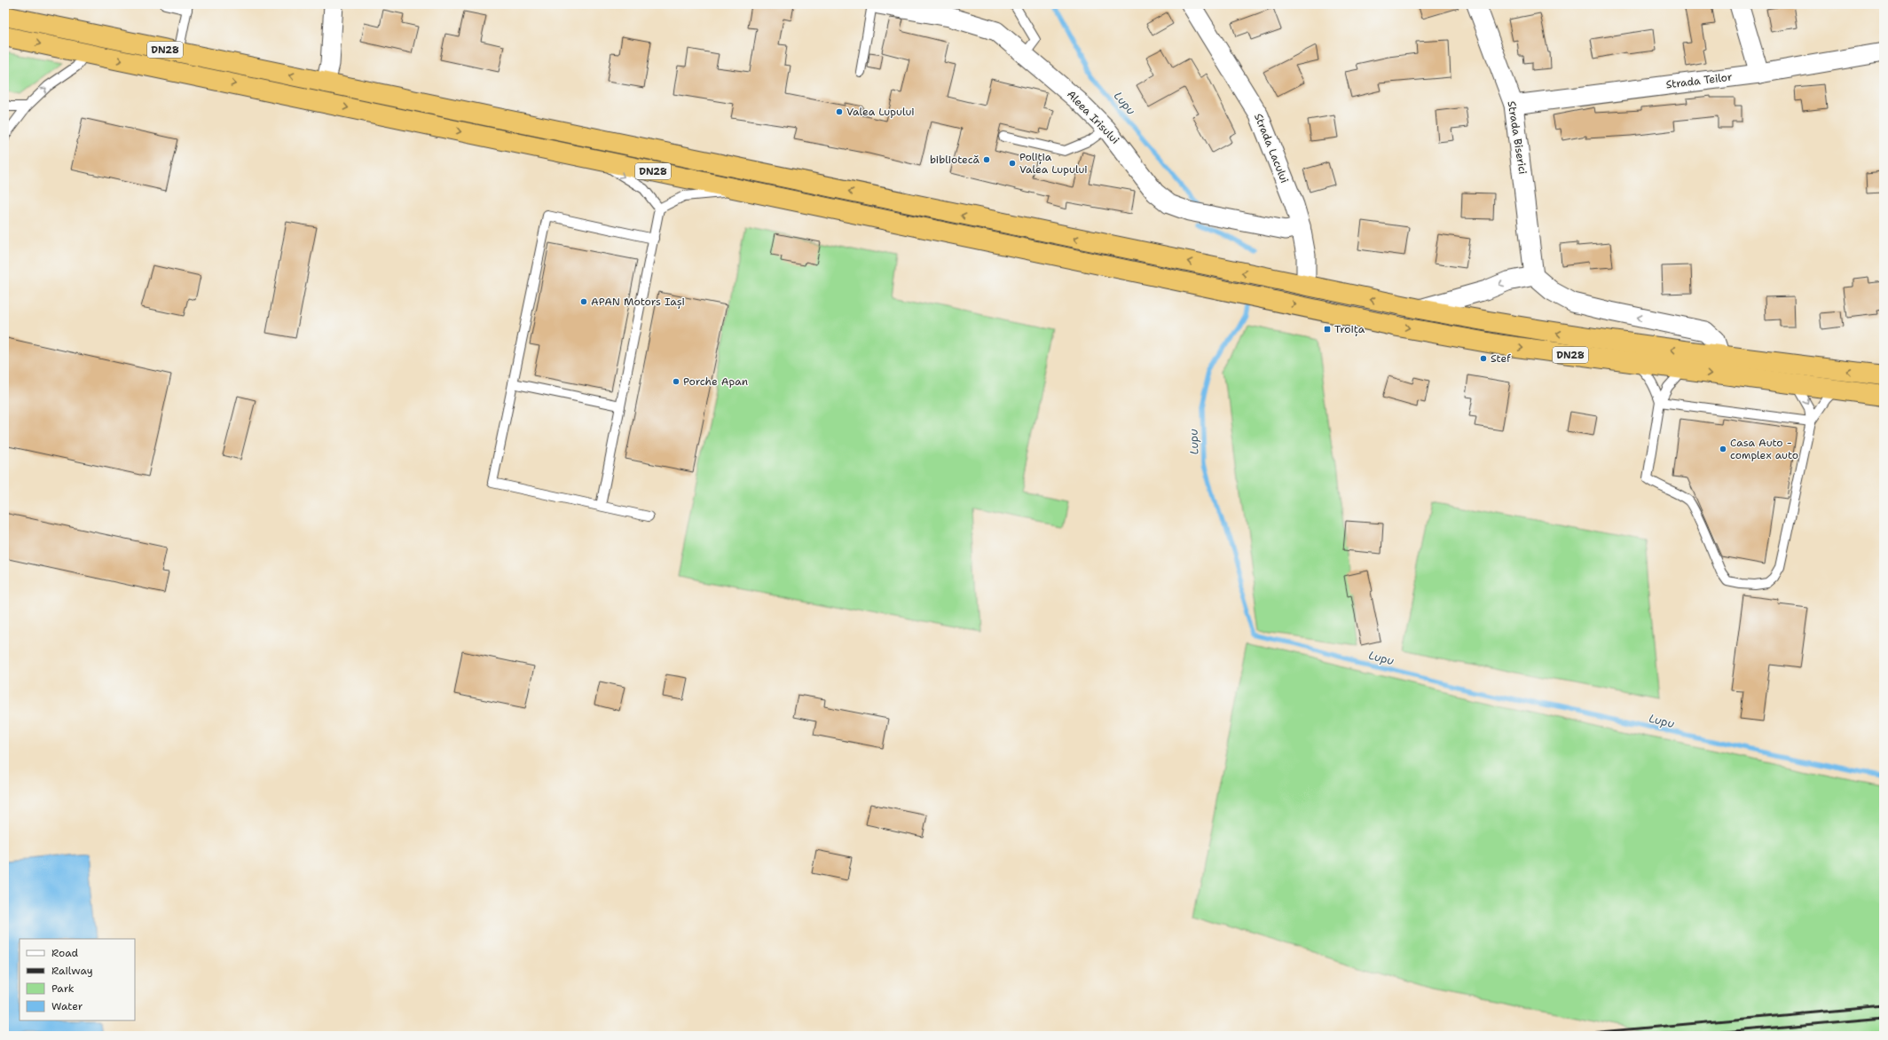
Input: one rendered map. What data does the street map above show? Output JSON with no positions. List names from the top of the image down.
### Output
{
  "streets": {
    "highway": ["DN28"],
    "street": [
      "Strada Teilor",
      "Aleea Irisului",
      "Strada Biserici",
      "Strada Lacului"
    ]
  },
  "crossings": [
    ["DN28", "Strada Lacului"],
    ["Strada Teilor", "Strada Biserici"],
    ["Aleea Irisului", "Strada Lacului"]
  ],
  "water": ["Lupu"],
  "places": {
    "other": [
      "Valea Lupului",
      "bibliotecă",
      "Poliția Valea Lupului",
      "APAN Motors Iași",
      "Stef",
      "Porche Apan",
      "Casa Auto - complex auto"
    ],
    "transit": ["Troița"]
  },
  "legend": [
    "Road",
    "Railway",
    "Park",
    "Water"
  ]
}
